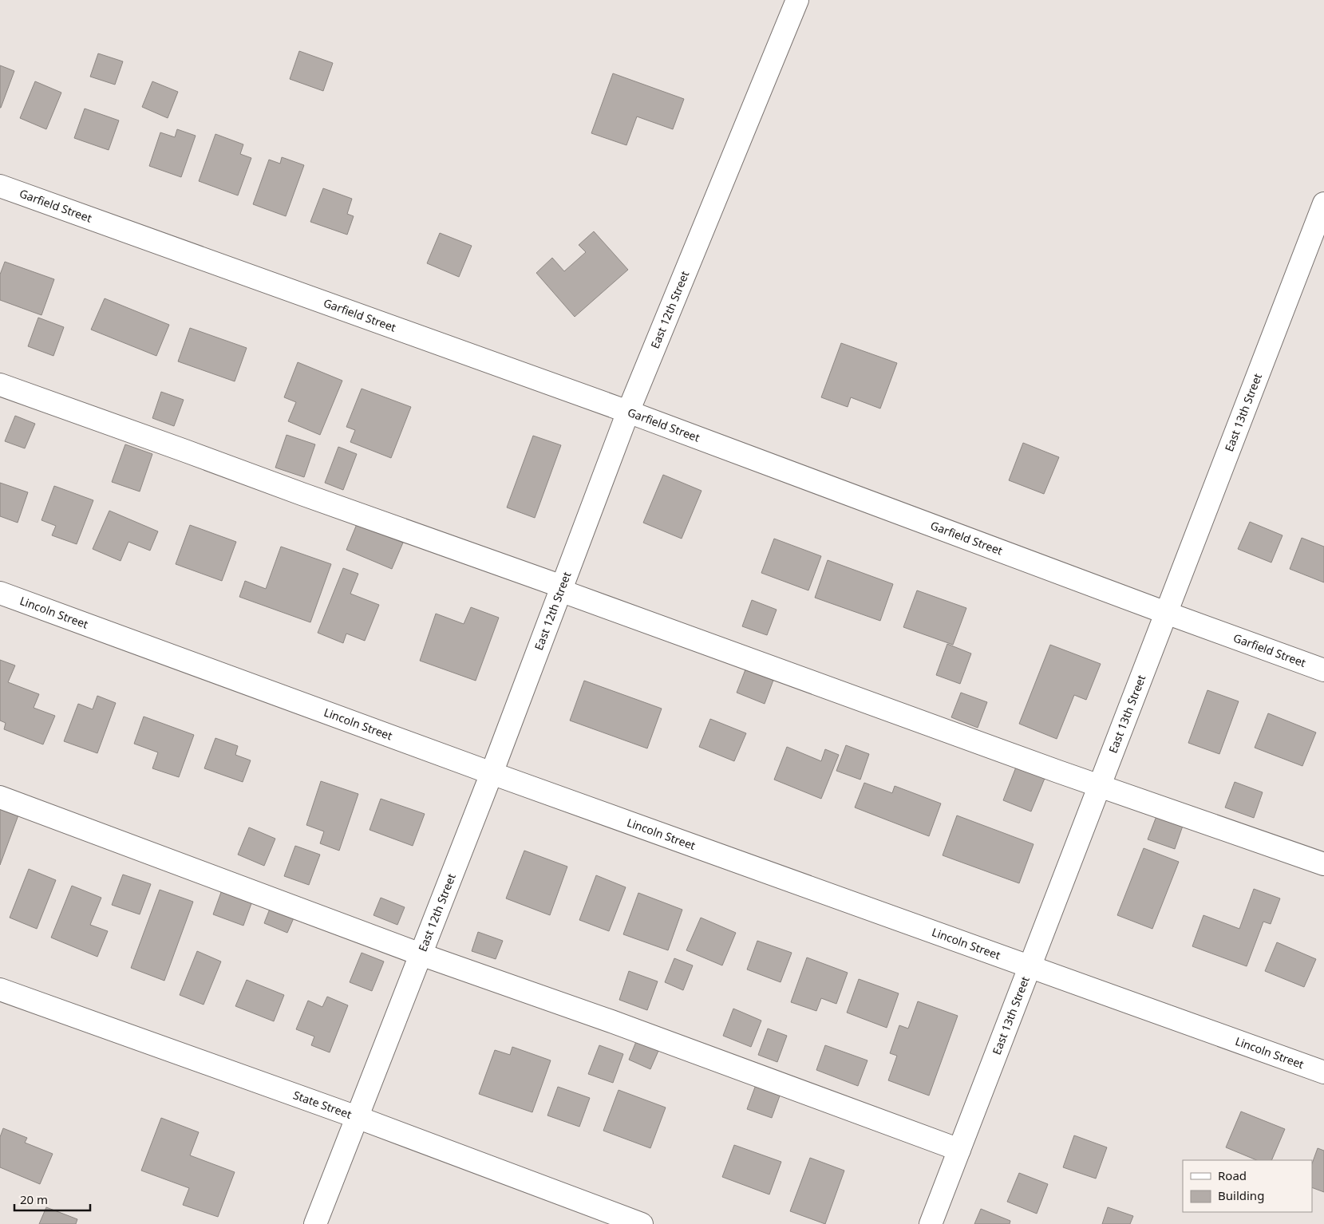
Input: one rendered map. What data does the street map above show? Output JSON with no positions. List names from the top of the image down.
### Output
{
  "streets": {
    "street": [
      "Garfield Street",
      "East 12th Street",
      "East 13th Street",
      "Lincoln Street",
      "State Street"
    ]
  },
  "crossings": [
    ["Garfield Street", "East 12th Street"],
    ["Garfield Street", "East 13th Street"],
    ["East 12th Street", "Lincoln Street"],
    ["East 12th Street", "State Street"],
    ["East 13th Street", "Lincoln Street"]
  ],
  "legend": ["Road", "Building"],
  "scale_bar": "20 m"
}
